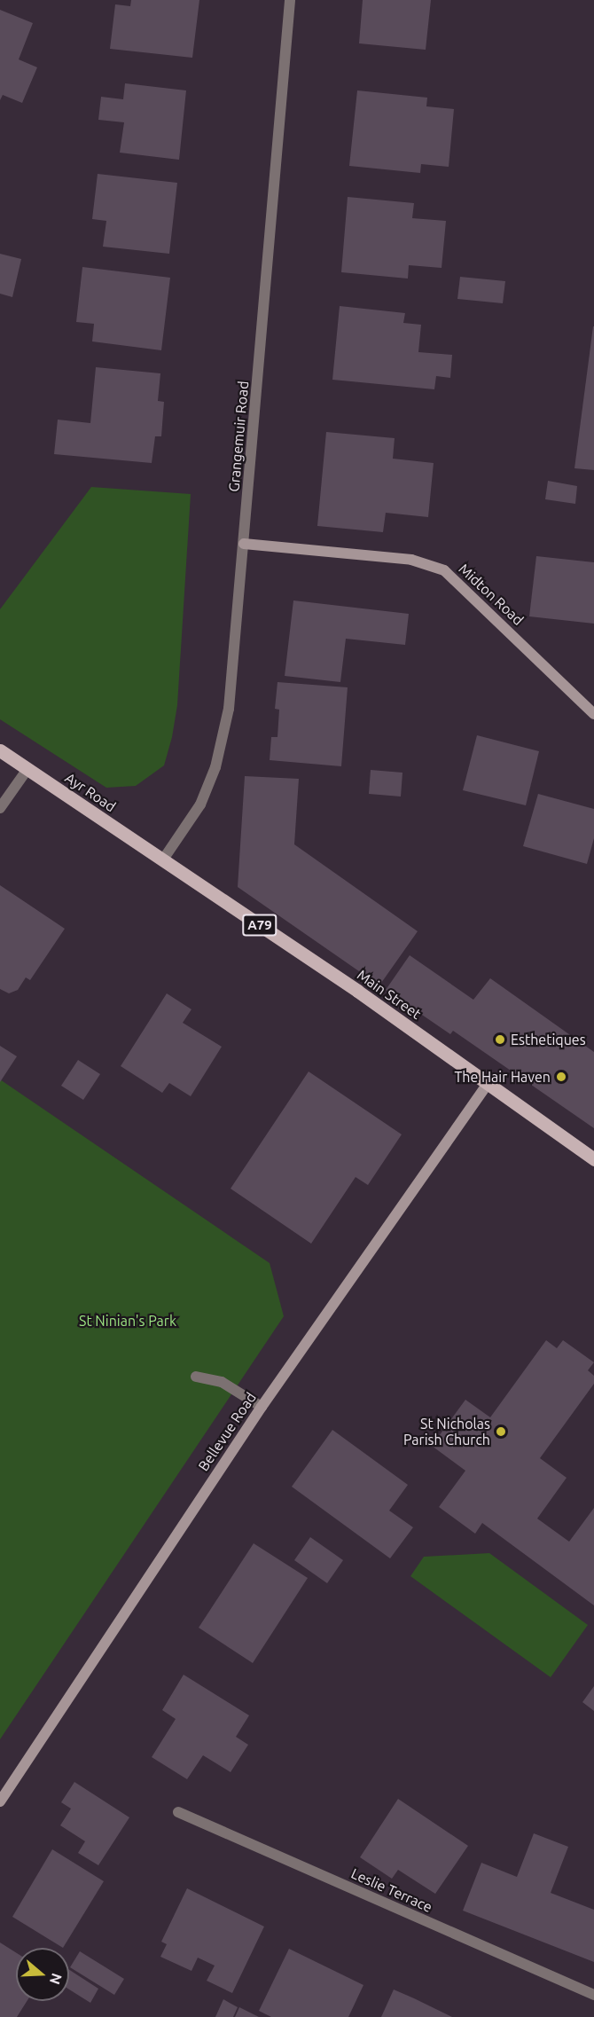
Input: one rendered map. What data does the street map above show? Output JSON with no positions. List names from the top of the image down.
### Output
{
  "streets": {
    "main road": ["Ayr Road", "A79", "Main Street"],
    "street": [
      "Grangemuir Road",
      "Midton Road",
      "Bellevue Road",
      "Leslie Terrace"
    ]
  },
  "crossings": [
    ["Grangemuir Road", "Midton Road"],
    ["Grangemuir Road", "Ayr Road"],
    ["Grangemuir Road", "Main Street"],
    ["Ayr Road", "Main Street"],
    ["Main Street", "Bellevue Road"]
  ],
  "parks": ["St Ninian's Park"],
  "places": ["Esthetiques", "The Hair Haven", "St Nicholas Parish Church"],
  "north": "right"
}
